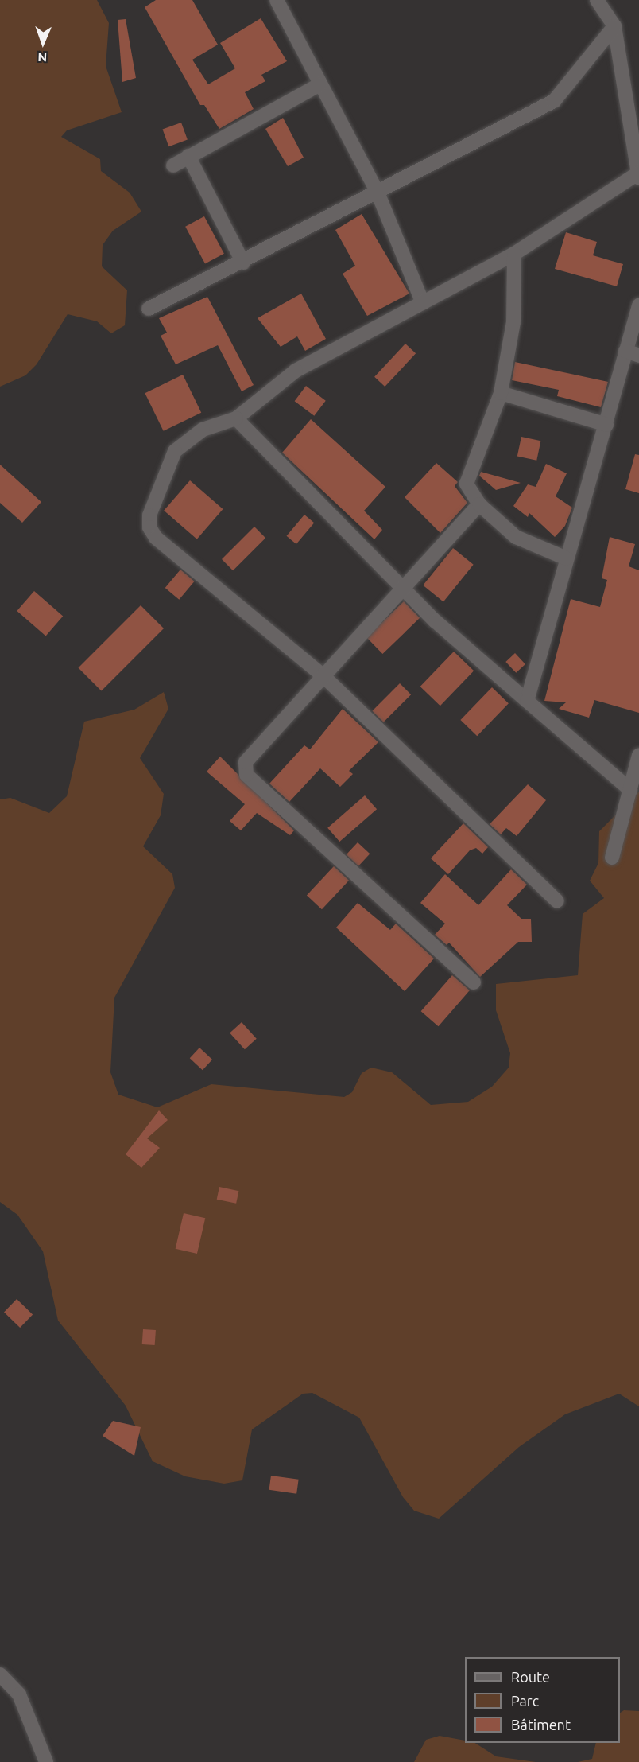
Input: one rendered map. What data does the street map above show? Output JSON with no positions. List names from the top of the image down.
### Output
{
  "legend": ["Route", "Parc", "Bâtiment"],
  "north": "bottom"
}
